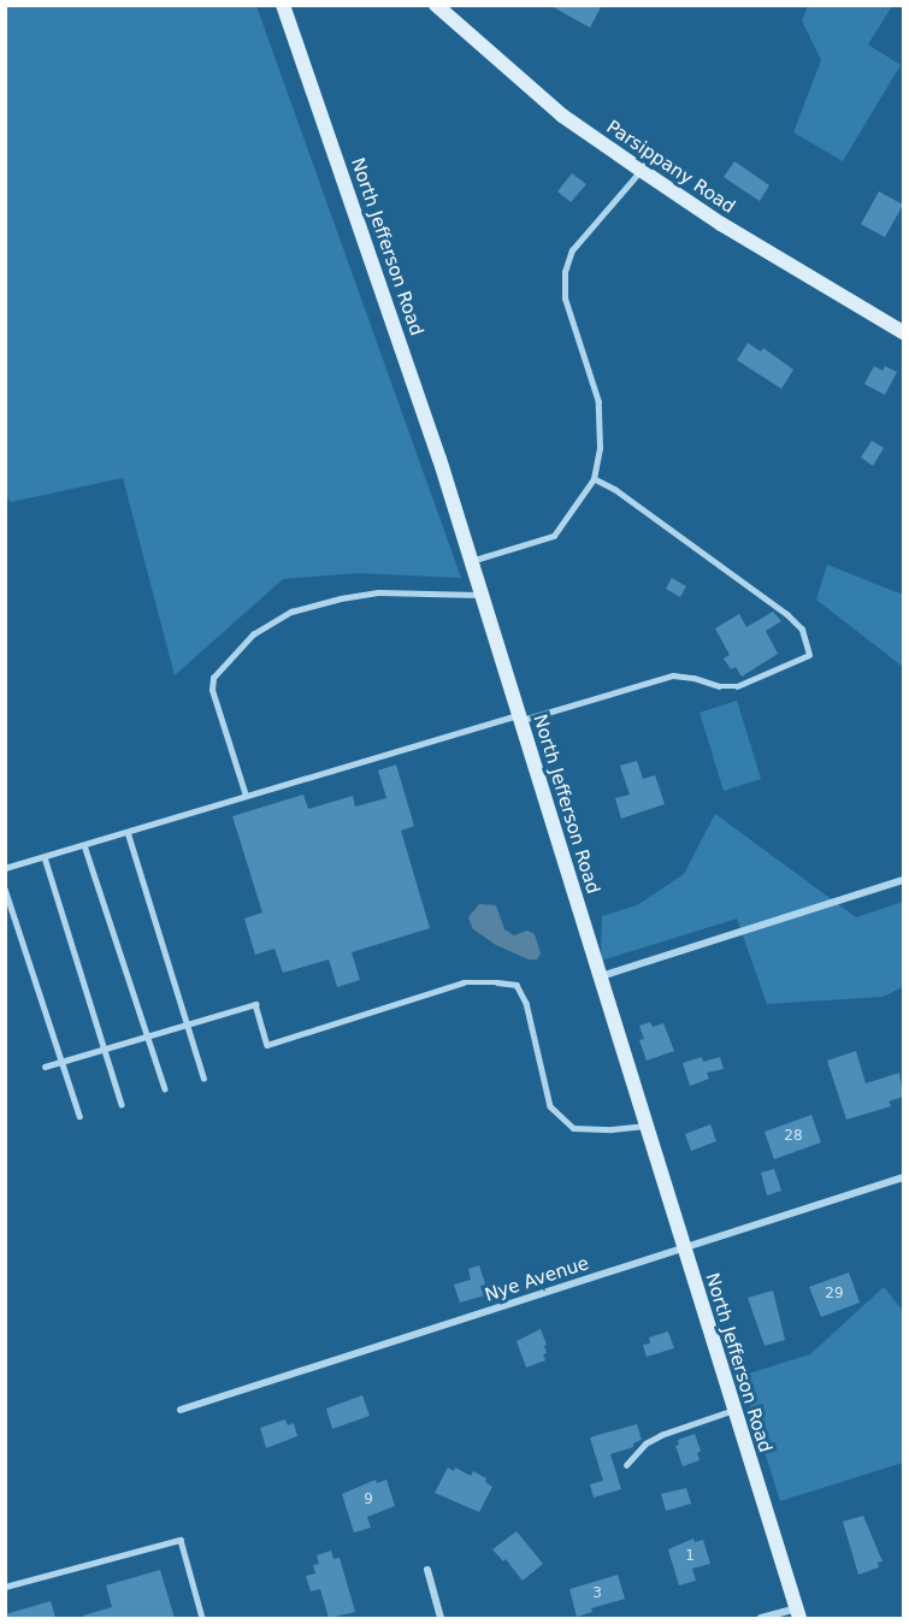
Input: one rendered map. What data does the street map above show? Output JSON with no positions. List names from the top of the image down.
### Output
{
  "streets": {
    "street": ["Parsippany Road", "North Jefferson Road", "Nye Avenue"]
  },
  "crossings": [
    ["North Jefferson Road", "Nye Avenue"]
  ],
  "house_numbers": [
    "28",
    "29",
    "9",
    "1",
    "3"
  ]
}
